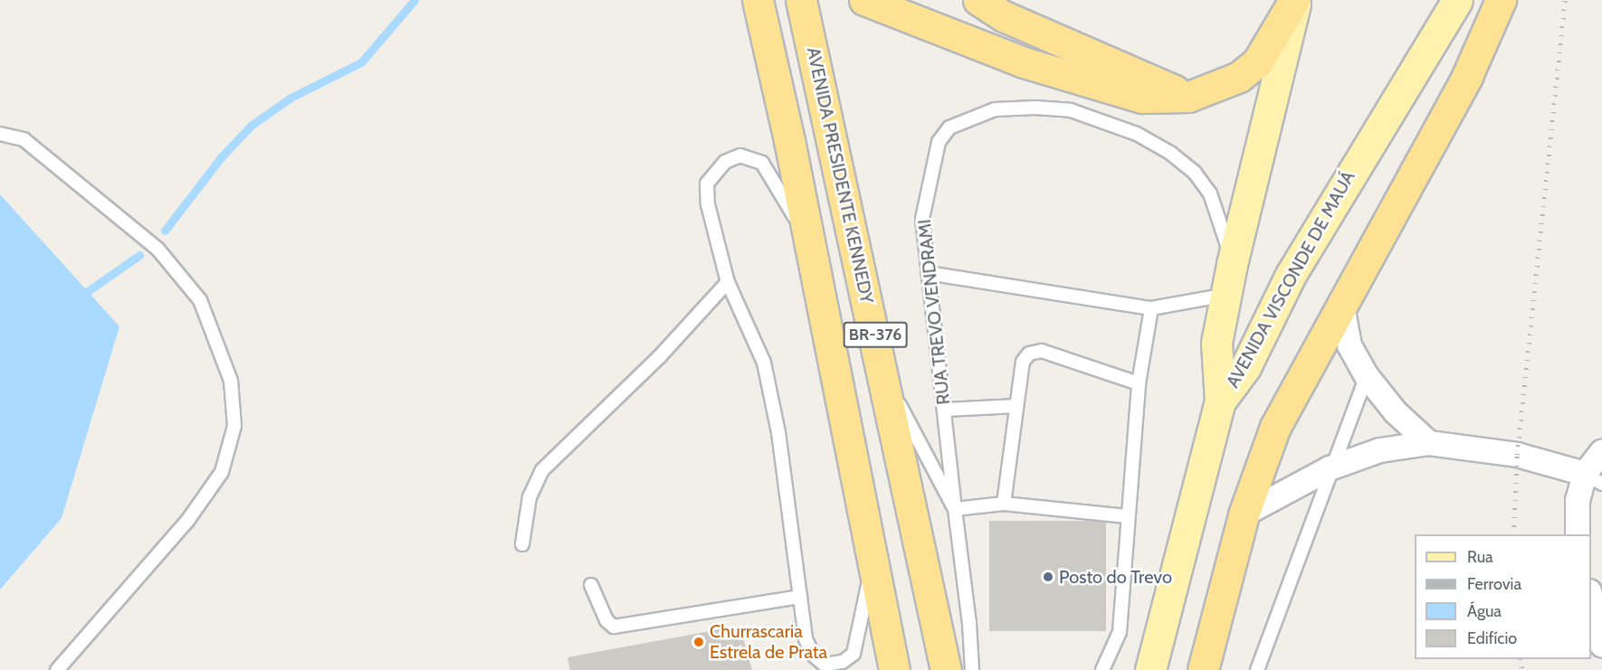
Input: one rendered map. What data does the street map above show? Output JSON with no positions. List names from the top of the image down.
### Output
{
  "streets": {
    "highway": ["AVENIDA PRESIDENTE KENNEDY", "BR-376"],
    "main road": ["AVENIDA VISCONDE DE MAUÁ"],
    "lane": ["RUA TREVO VENDRAMI"]
  },
  "crossings": [
    ["AVENIDA VISCONDE DE MAUÁ", "RUA TREVO VENDRAMI"]
  ],
  "places": ["Posto do Trevo", "Churrascaria Estrela de Prata"],
  "legend": [
    "Rua",
    "Ferrovia",
    "Água",
    "Edifício"
  ]
}
